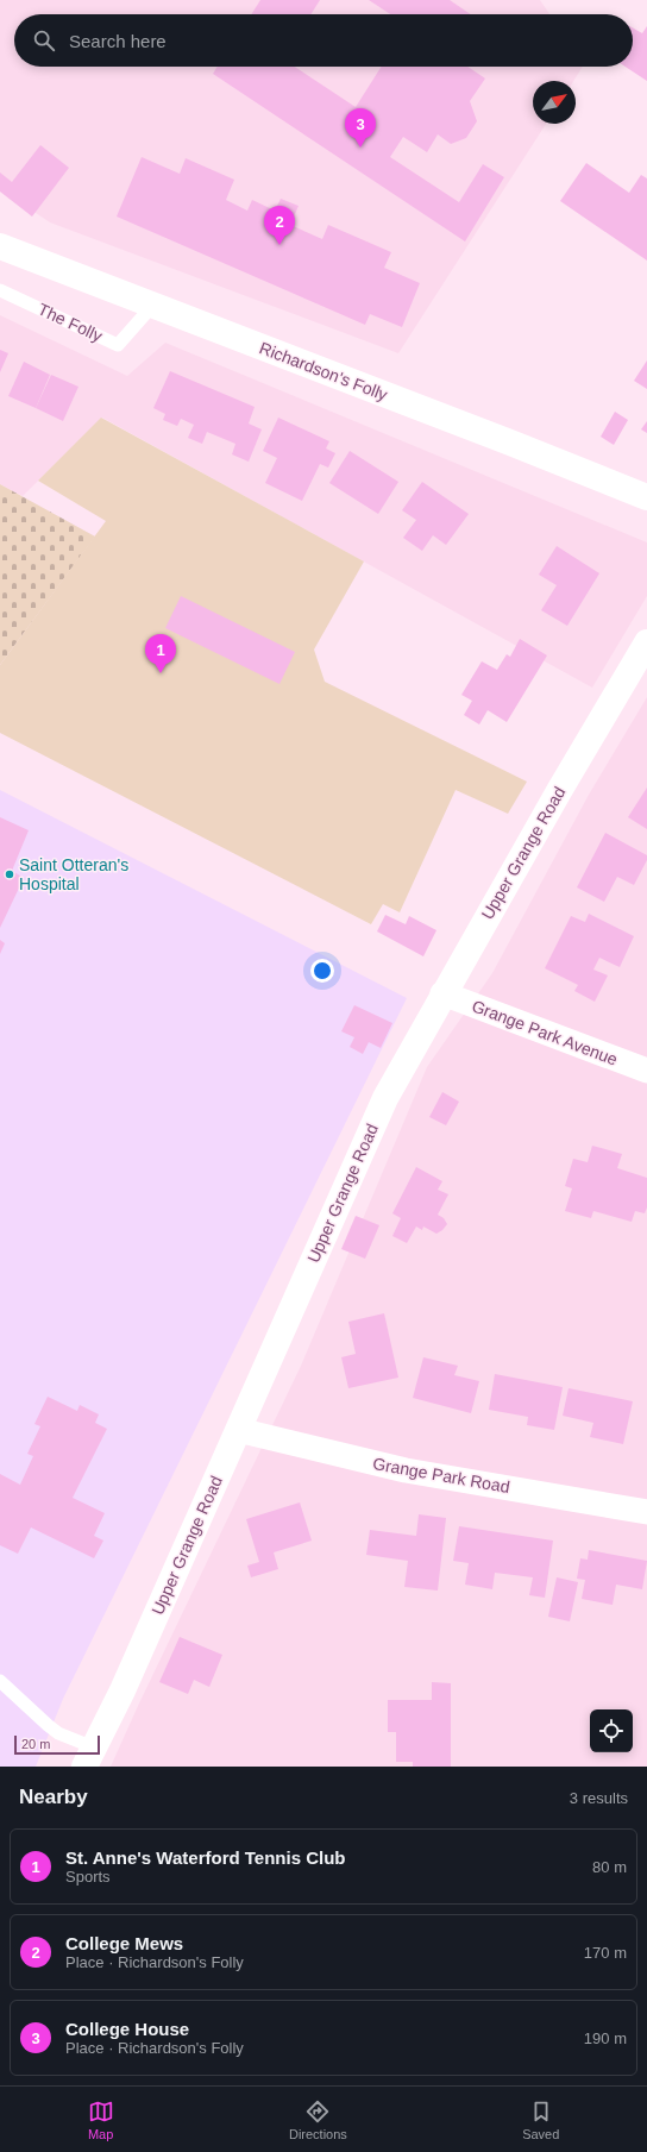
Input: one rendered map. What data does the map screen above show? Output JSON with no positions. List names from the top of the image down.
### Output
{
  "streets": {
    "street": [
      "Richardson's Folly",
      "Upper Grange Road",
      "Grange Park Avenue",
      "Grange Park Road"
    ],
    "lane": ["The Folly"]
  },
  "crossings": [
    ["The Folly", "Richardson's Folly"],
    ["Upper Grange Road", "Grange Park Avenue"],
    ["Upper Grange Road", "Grange Park Road"]
  ],
  "places": ["Saint Otteran's Hospital"],
  "scale_bar": "20 m",
  "north": "top right",
  "page": {
    "search": "Search here",
    "pins": ["3", "2", "1"],
    "scale": "20 m",
    "heading": ["Nearby", "3 results"],
    "list": [
      {
        "mark": "1",
        "name": "St. Anne's Waterford Tennis Club",
        "note": "Sports",
        "value": "80 m"
      },
      {
        "mark": "2",
        "name": "College Mews",
        "note": "Place · Richardson's Folly",
        "value": "170 m"
      },
      {
        "mark": "3",
        "name": "College House",
        "note": "Place · Richardson's Folly",
        "value": "190 m"
      }
    ],
    "nav": ["Map", "Directions", "Saved"]
  }
}
